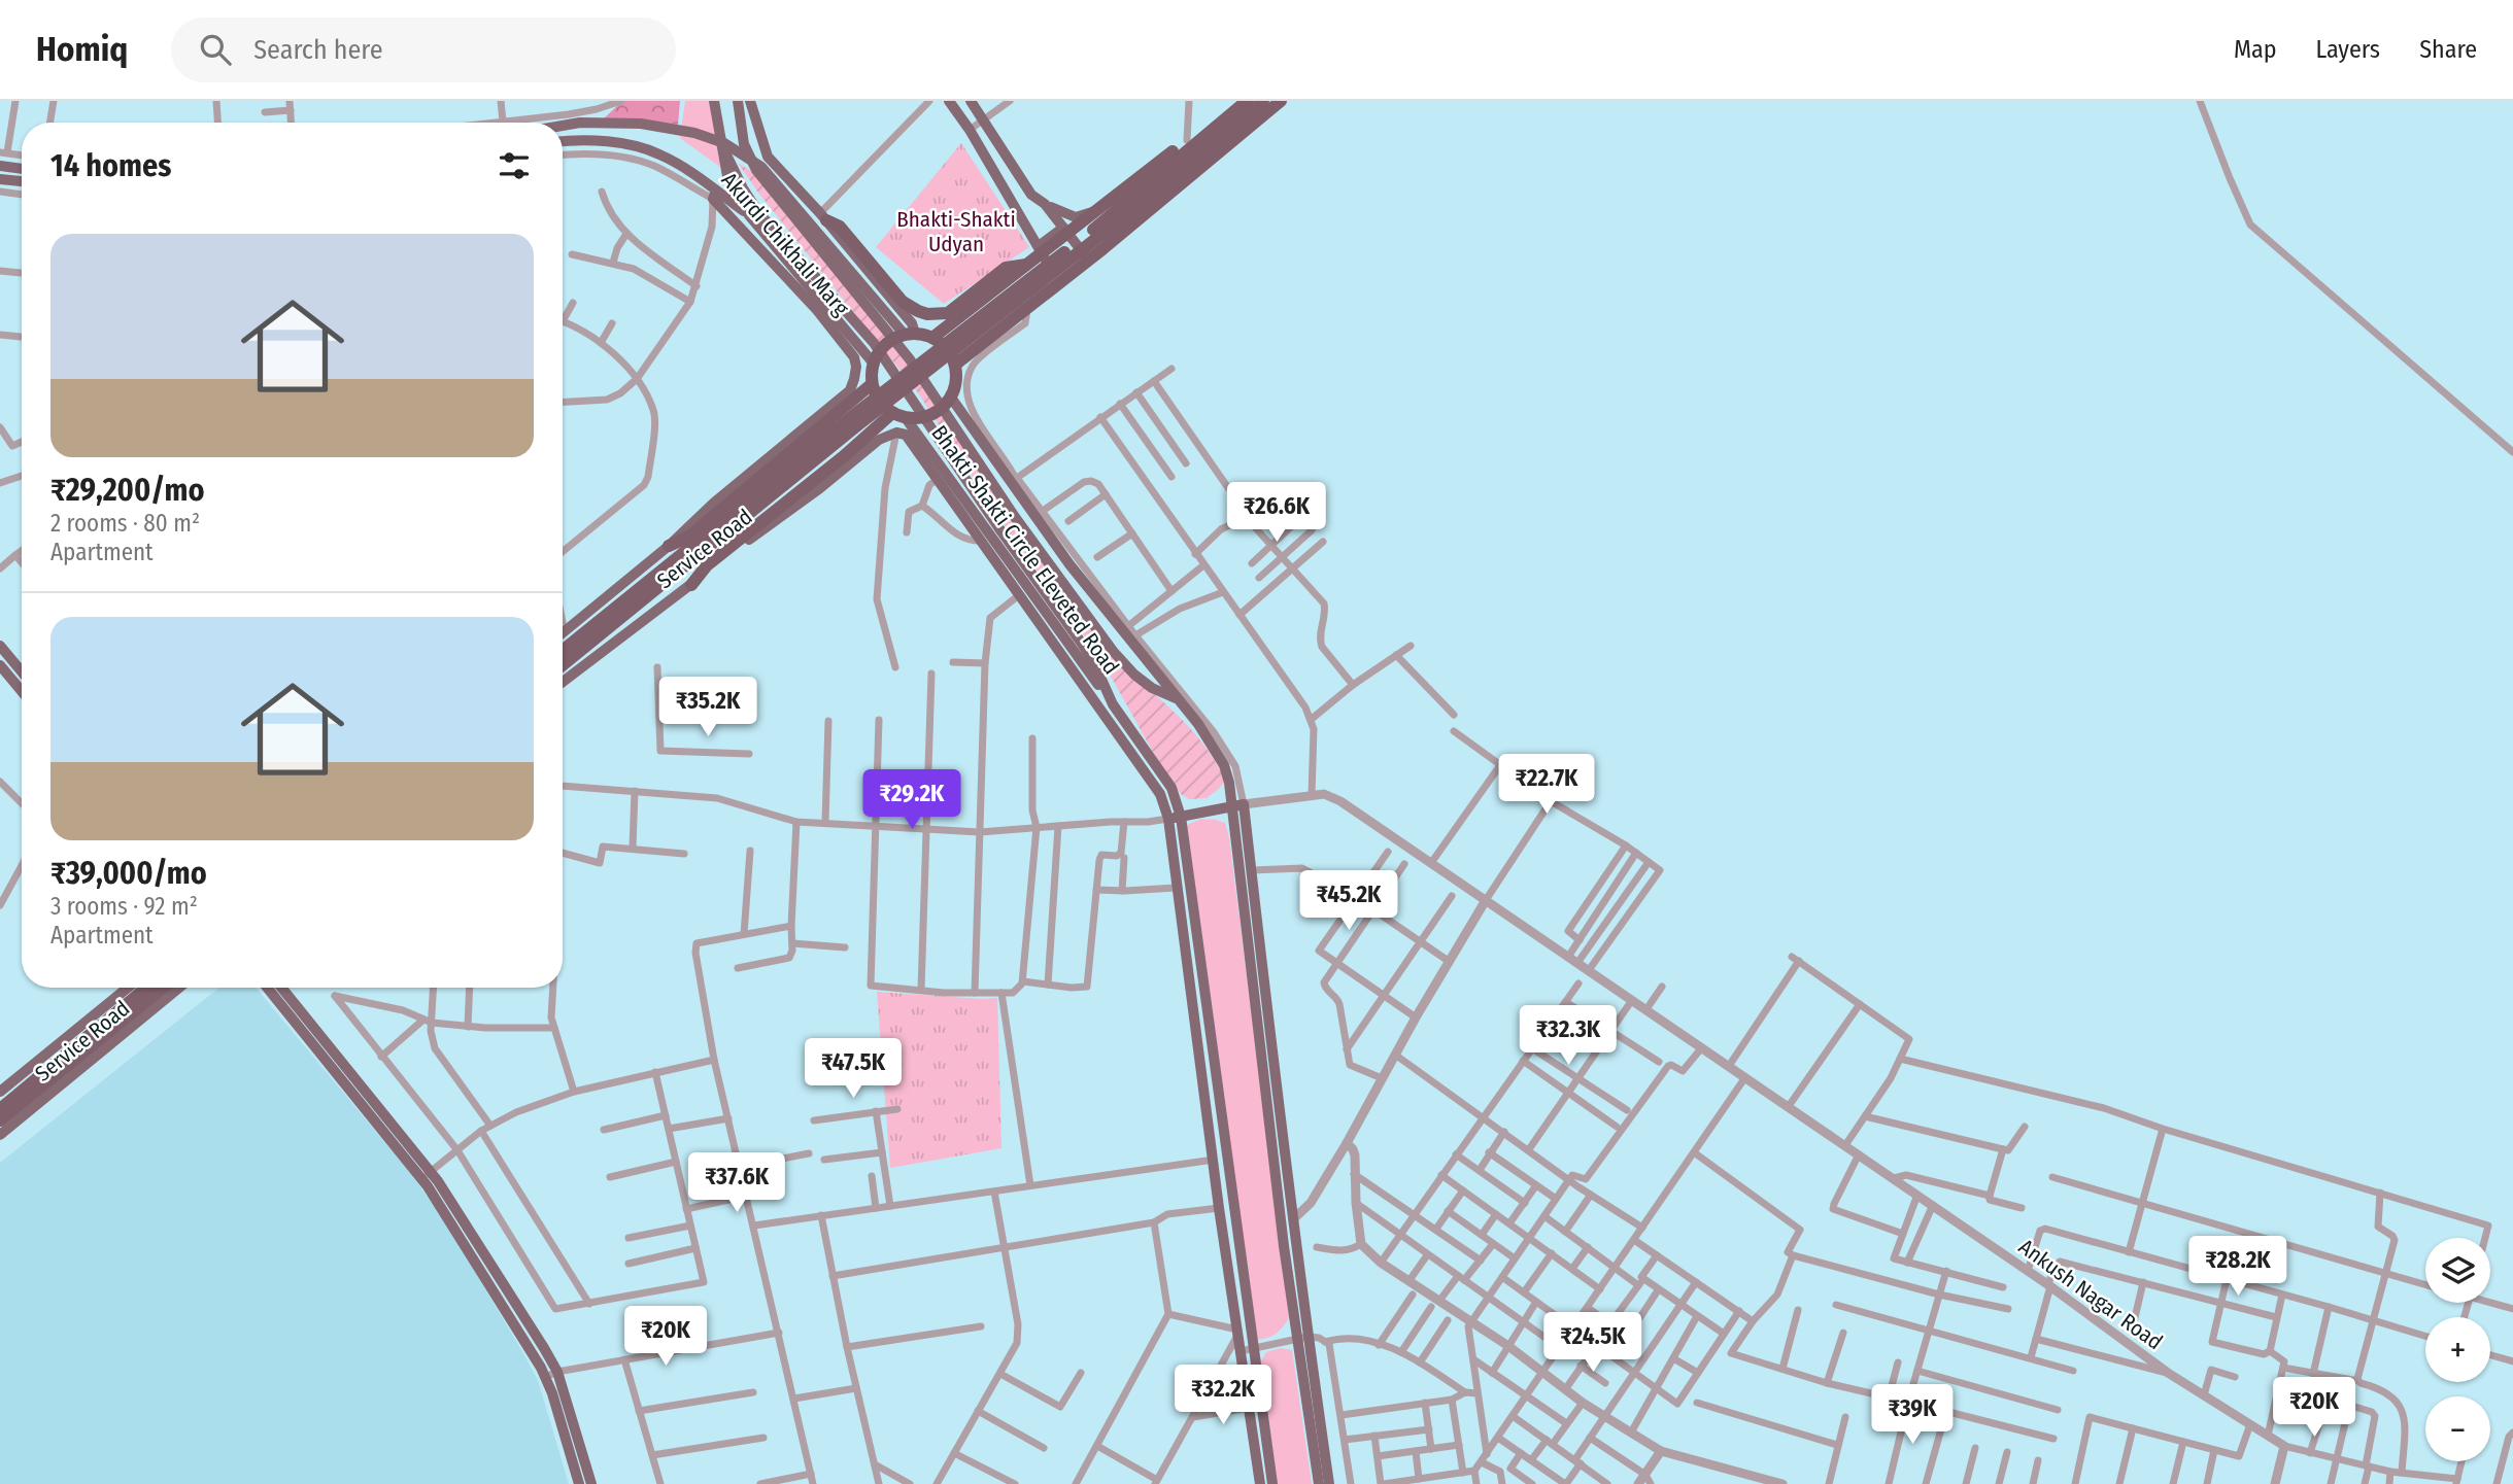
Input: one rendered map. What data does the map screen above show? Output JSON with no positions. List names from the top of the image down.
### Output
{
  "streets": {
    "main road": ["Akurdi Chikhali Marg", "Service Road", "Bhakti Shakti Circle Eleveted Road"],
    "street": ["Ankush Nagar Road"]
  },
  "parks": ["Bhakti-Shakti Udyan"],
  "page": {
    "header": "Homiq",
    "search": "Search here",
    "nav": ["Map", "Layers", "Share"],
    "heading": "14 homes",
    "list": [
      {
        "name": "₹29,200/mo",
        "note": "2 rooms · 80 m² · Apartment"
      },
      {
        "name": "₹39,000/mo",
        "note": "3 rooms · 92 m² · Apartment"
      }
    ],
    "price": [
      "₹26.6K",
      "₹35.2K",
      "₹22.7K",
      "₹29.2K",
      "₹45.2K",
      "₹32.3K",
      "₹47.5K",
      "₹37.6K",
      "₹28.2K",
      "₹20K",
      "₹24.5K",
      "₹32.2K",
      "₹20K",
      "₹39K"
    ],
    "map_buttons": ["+", "−"]
  }
}
